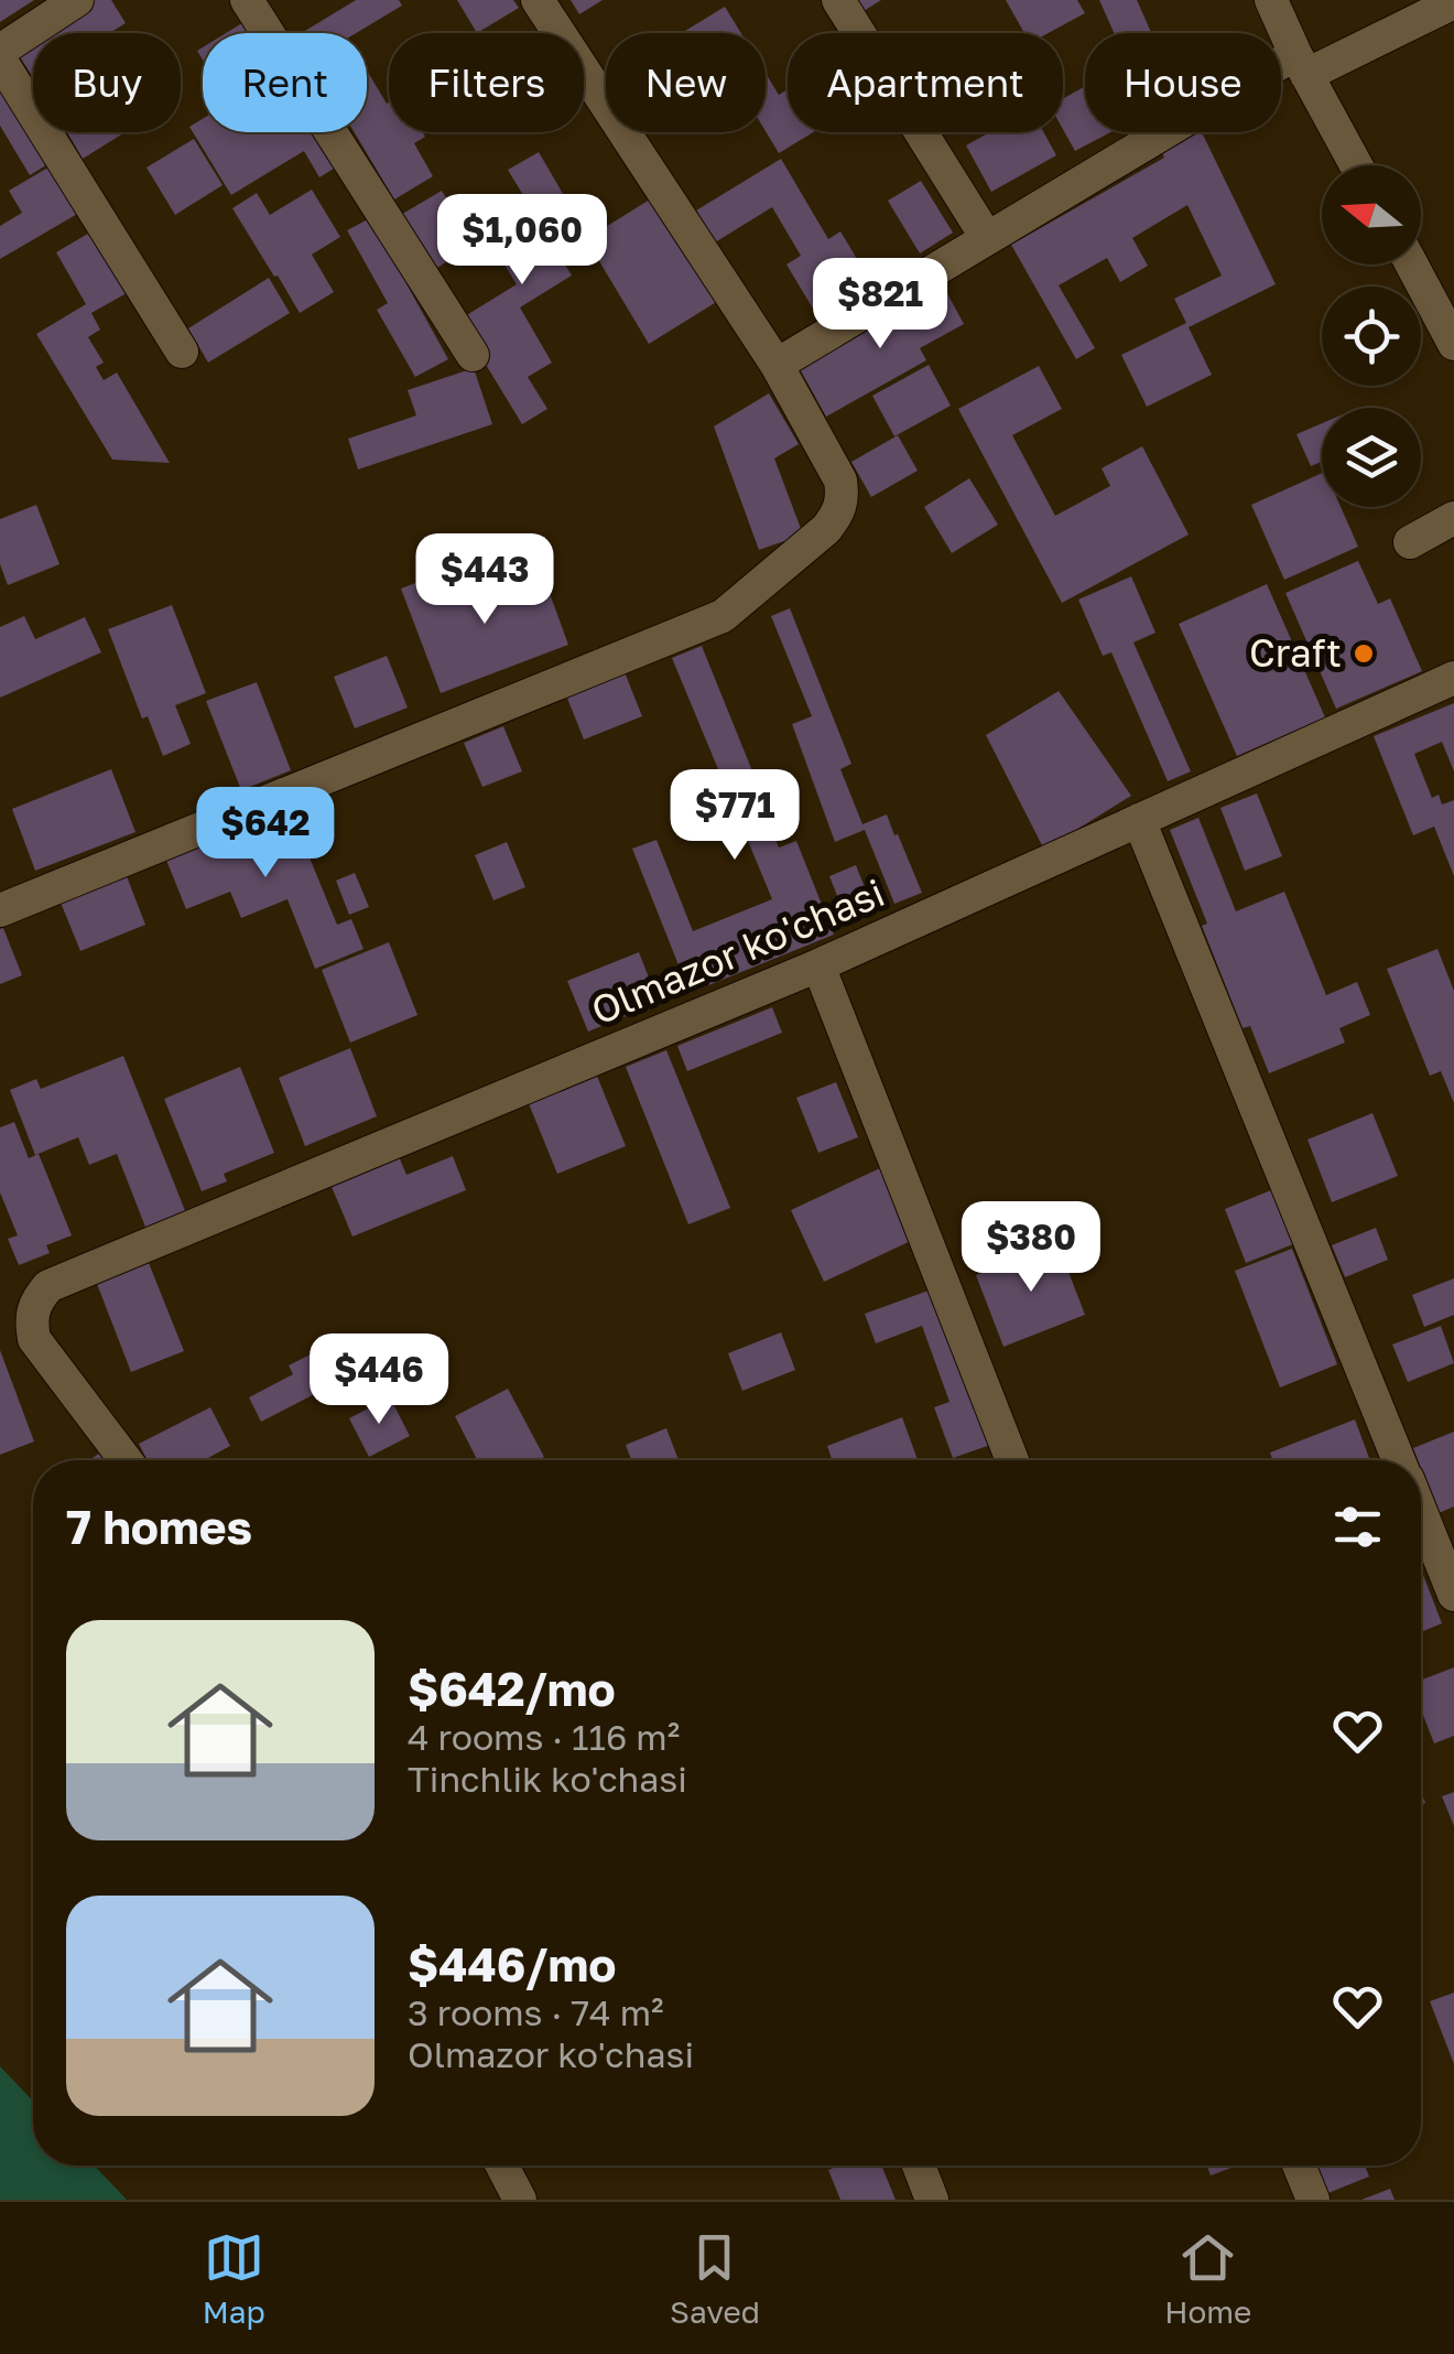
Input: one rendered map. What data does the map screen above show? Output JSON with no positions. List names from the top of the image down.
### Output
{
  "streets": {
    "street": ["Olmazor ko'chasi"]
  },
  "places": ["Craft"],
  "north": "left",
  "page": {
    "chip": [
      "Buy",
      "Rent",
      "Filters",
      "New",
      "Apartment",
      "House"
    ],
    "price": [
      "$1,060",
      "$821",
      "$443",
      "$771",
      "$642",
      "$380",
      "$446"
    ],
    "heading": "7 homes",
    "list": [
      {
        "name": "$642/mo",
        "note": "4 rooms · 116 m² · Tinchlik ko'chasi"
      },
      {
        "name": "$446/mo",
        "note": "3 rooms · 74 m² · Olmazor ko'chasi"
      }
    ],
    "tabs": ["Map", "Saved", "Home"]
  }
}
